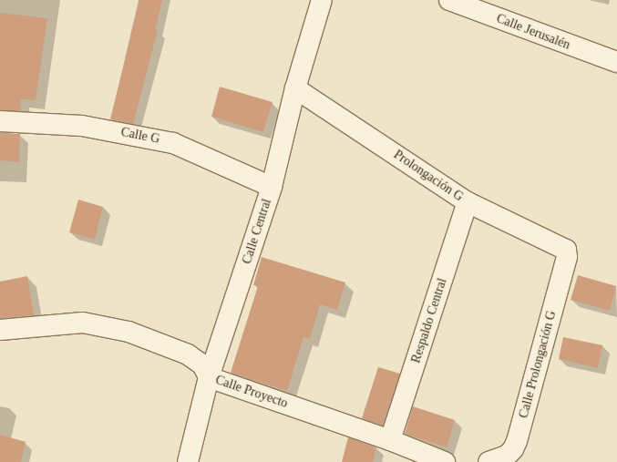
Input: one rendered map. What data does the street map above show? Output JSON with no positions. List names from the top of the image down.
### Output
{
  "streets": {
    "street": [
      "Calle Jerusalén",
      "Calle G",
      "Prolongación G",
      "Calle Central",
      "Respaldo Central",
      "Calle Prolongación G",
      "Calle Proyecto"
    ]
  },
  "crossings": [
    ["Calle G", "Calle Central"],
    ["Prolongación G", "Calle Central"],
    ["Prolongación G", "Respaldo Central"],
    ["Prolongación G", "Calle Prolongación G"],
    ["Calle Central", "Calle Proyecto"],
    ["Respaldo Central", "Calle Proyecto"]
  ]
}
